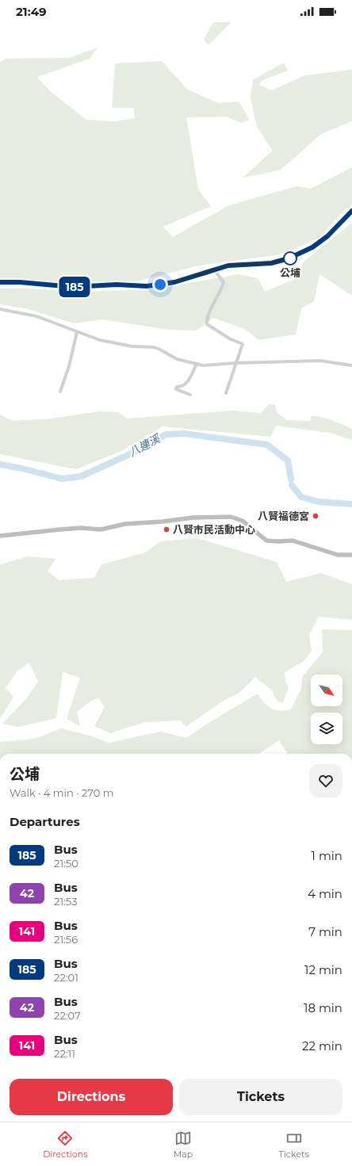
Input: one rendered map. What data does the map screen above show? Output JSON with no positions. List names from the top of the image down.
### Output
{
  "water": ["八連溪"],
  "places": ["公埔", "八賢福德宮", "八賢市民活動中心"],
  "lines": ["bus line 185"],
  "north": "bottom right",
  "page": {
    "status": "21:49",
    "on_map": "185",
    "heading": [
      ["公埔", "Walk · 4 min · 270 m"],
      "Departures"
    ],
    "list": [
      {
        "mark": "185",
        "name": "Bus",
        "note": "21:50",
        "value": "1 min"
      },
      {
        "mark": "42",
        "name": "Bus",
        "note": "21:53",
        "value": "4 min"
      },
      {
        "mark": "141",
        "name": "Bus",
        "note": "21:56",
        "value": "7 min"
      },
      {
        "mark": "185",
        "name": "Bus",
        "note": "22:01",
        "value": "12 min"
      },
      {
        "mark": "42",
        "name": "Bus",
        "note": "22:07",
        "value": "18 min"
      },
      {
        "mark": "141",
        "name": "Bus",
        "note": "22:11",
        "value": "22 min"
      }
    ],
    "buttons": ["Directions", "Tickets"],
    "tabs": ["Directions", "Map", "Tickets"]
  }
}
